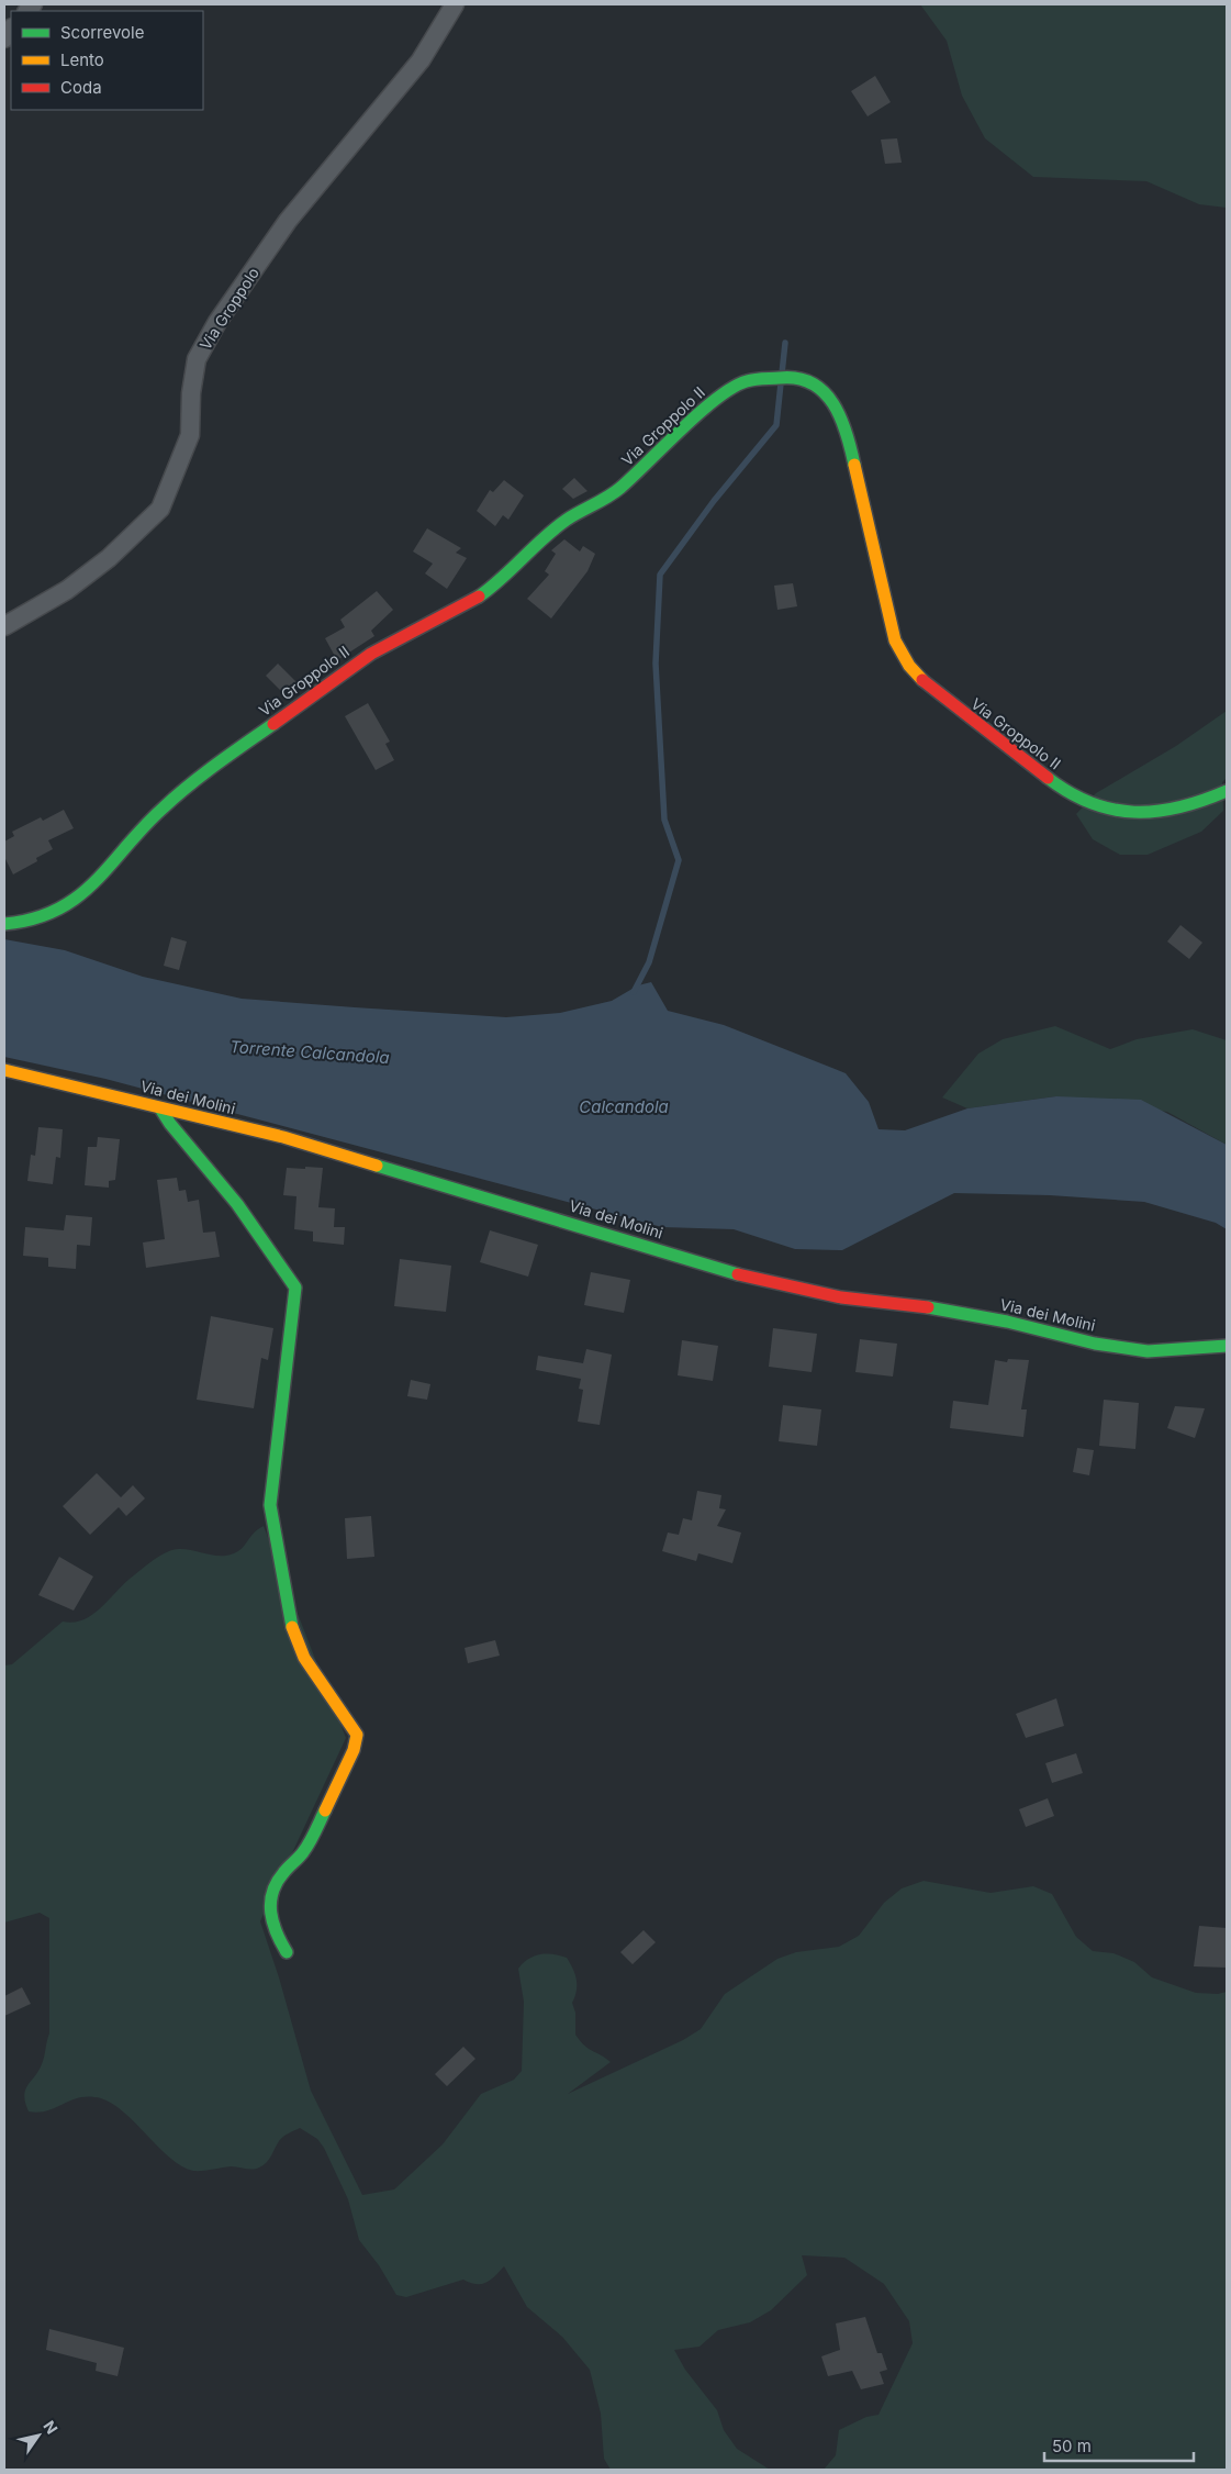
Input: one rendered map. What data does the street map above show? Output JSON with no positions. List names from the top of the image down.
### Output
{
  "streets": {
    "street": ["Via Groppolo", "Via Groppolo II", "Via dei Molini"]
  },
  "water": ["Torrente Calcandola", "Calcandola"],
  "legend": ["Scorrevole", "Lento", "Coda"],
  "scale_bar": "50 m",
  "north": "top right"
}
